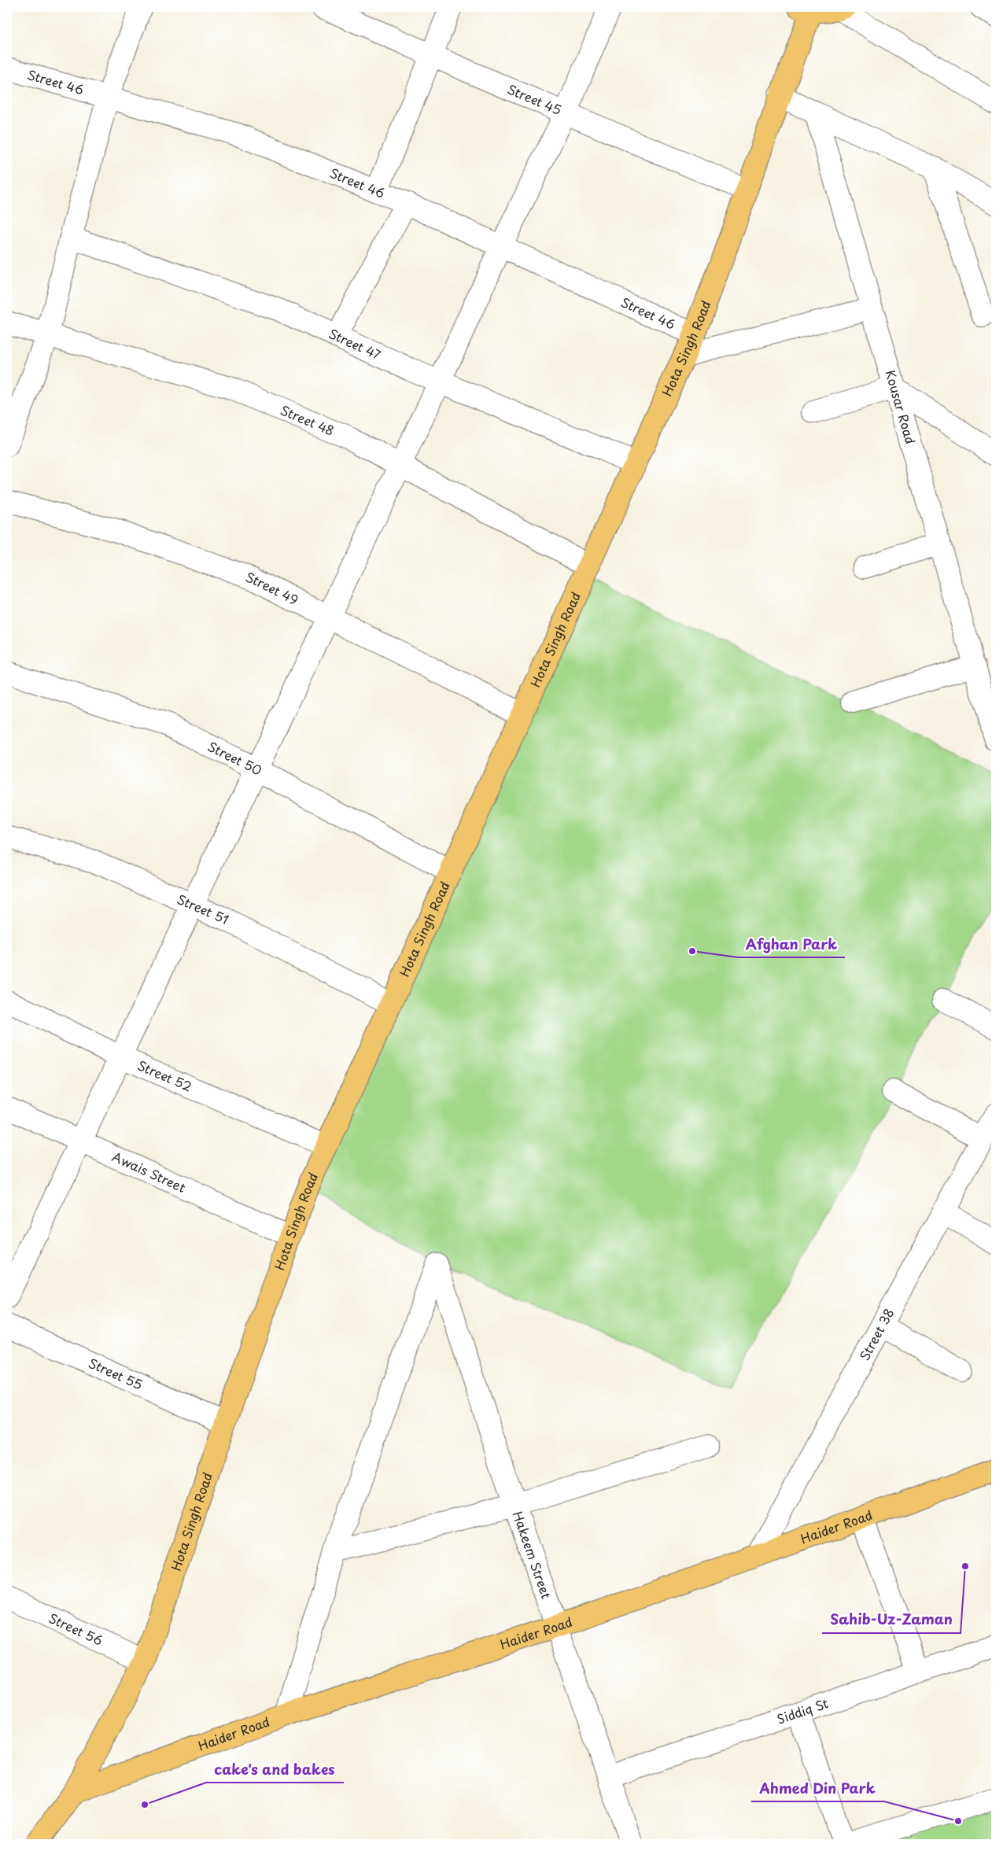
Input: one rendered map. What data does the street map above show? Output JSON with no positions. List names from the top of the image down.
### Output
{
  "streets": {
    "main road": ["Hota Singh Road", "Haider Road"],
    "street": [
      "Street 46",
      "Street 45",
      "Street 47",
      "Kousar Road",
      "Street 48",
      "Street 49",
      "Street 50",
      "Street 51",
      "Street 52",
      "Awais Street",
      "Street 38",
      "Street 55",
      "Hakeem Street",
      "Street 56",
      "Siddiq St"
    ]
  },
  "crossings": [
    ["Street 46", "Hota Singh Road"],
    ["Street 45", "Hota Singh Road"],
    ["Street 47", "Hota Singh Road"],
    ["Hota Singh Road", "Street 48"],
    ["Hota Singh Road", "Street 49"],
    ["Hota Singh Road", "Street 50"],
    ["Hota Singh Road", "Street 51"],
    ["Hota Singh Road", "Street 52"],
    ["Hota Singh Road", "Awais Street"],
    ["Hota Singh Road", "Street 55"],
    ["Hota Singh Road", "Haider Road"],
    ["Hota Singh Road", "Street 56"],
    ["Street 38", "Haider Road"],
    ["Haider Road", "Hakeem Street"],
    ["Hakeem Street", "Siddiq St"]
  ],
  "places": [
    "Afghan Park",
    "Sahib-Uz-Zaman",
    "cake's and bakes",
    "Ahmed Din Park"
  ]
}
